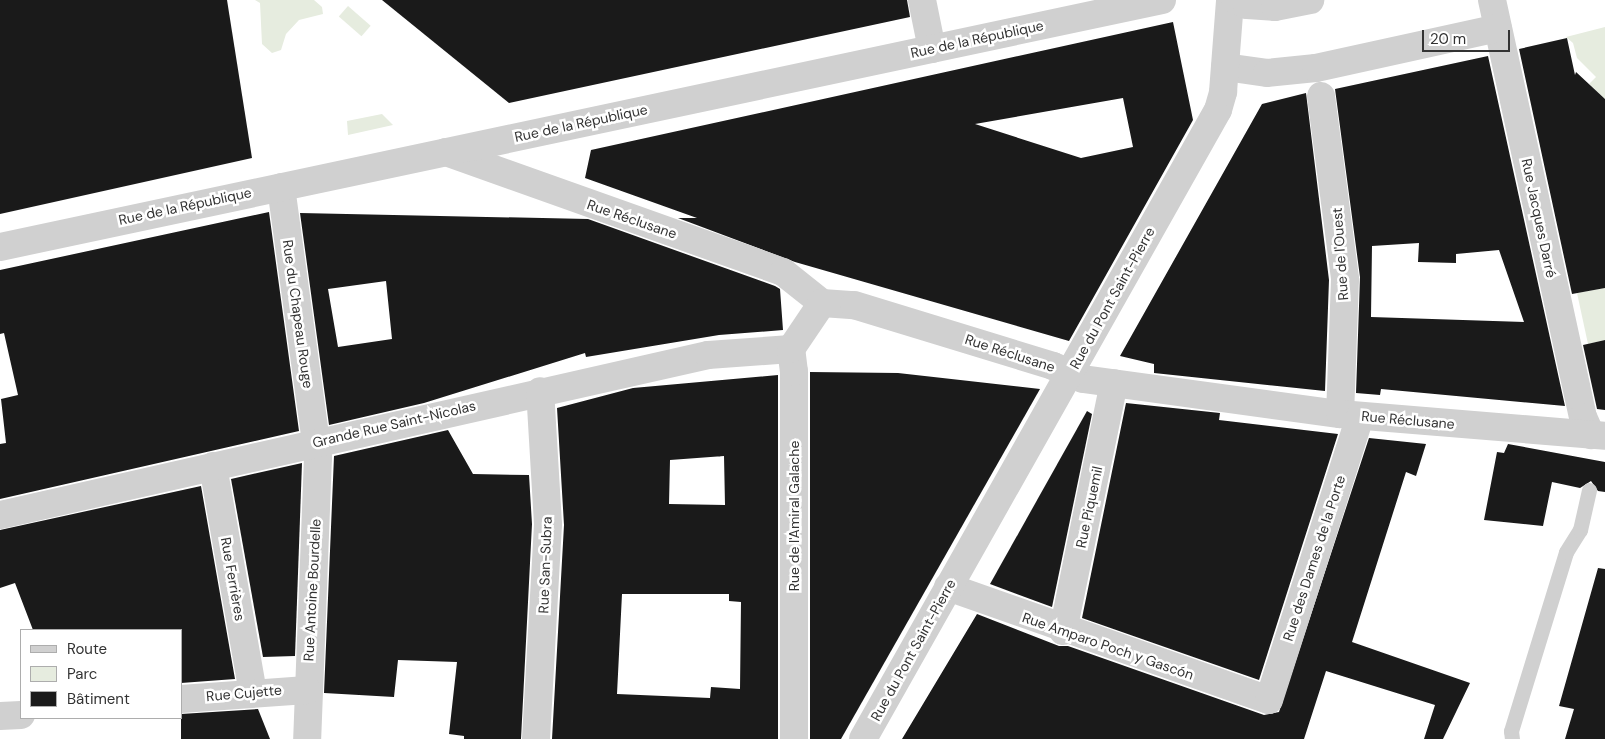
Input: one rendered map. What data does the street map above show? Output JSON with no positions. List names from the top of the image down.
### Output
{
  "streets": {
    "street": [
      "Rue de la République",
      "Rue Jacques Darré",
      "Rue Réclusane",
      "Rue de l'Ouest",
      "Rue du Pont Saint-Pierre",
      "Rue du Chapeau Rouge",
      "Grande Rue Saint-Nicolas",
      "Rue Piquemil",
      "Rue de l'Amiral Galache",
      "Rue des Dames de la Porte",
      "Rue San-Subra",
      "Rue Ferrières",
      "Rue Antoine Bourdelle",
      "Rue Amparo Poch y Gascón",
      "Rue Cujette"
    ]
  },
  "crossings": [
    ["Rue de la République", "Rue Réclusane"],
    ["Rue de la République", "Rue du Chapeau Rouge"],
    ["Rue Jacques Darré", "Rue Réclusane"],
    ["Rue Réclusane", "Rue de l'Ouest"],
    ["Rue Réclusane", "Rue du Pont Saint-Pierre"],
    ["Rue Réclusane", "Rue Piquemil"],
    ["Rue Réclusane", "Rue des Dames de la Porte"],
    ["Rue de l'Ouest", "Rue des Dames de la Porte"],
    ["Rue du Pont Saint-Pierre", "Rue Amparo Poch y Gascón"],
    ["Rue du Chapeau Rouge", "Grande Rue Saint-Nicolas"],
    ["Rue du Chapeau Rouge", "Rue Antoine Bourdelle"],
    ["Grande Rue Saint-Nicolas", "Rue de l'Amiral Galache"],
    ["Grande Rue Saint-Nicolas", "Rue San-Subra"],
    ["Grande Rue Saint-Nicolas", "Rue Ferrières"],
    ["Grande Rue Saint-Nicolas", "Rue Antoine Bourdelle"],
    ["Rue Piquemil", "Rue Amparo Poch y Gascón"],
    ["Rue des Dames de la Porte", "Rue Amparo Poch y Gascón"],
    ["Rue Ferrières", "Rue Cujette"],
    ["Rue Antoine Bourdelle", "Rue Cujette"]
  ],
  "legend": ["Route", "Parc", "Bâtiment"],
  "scale_bar": "20 m"
}
